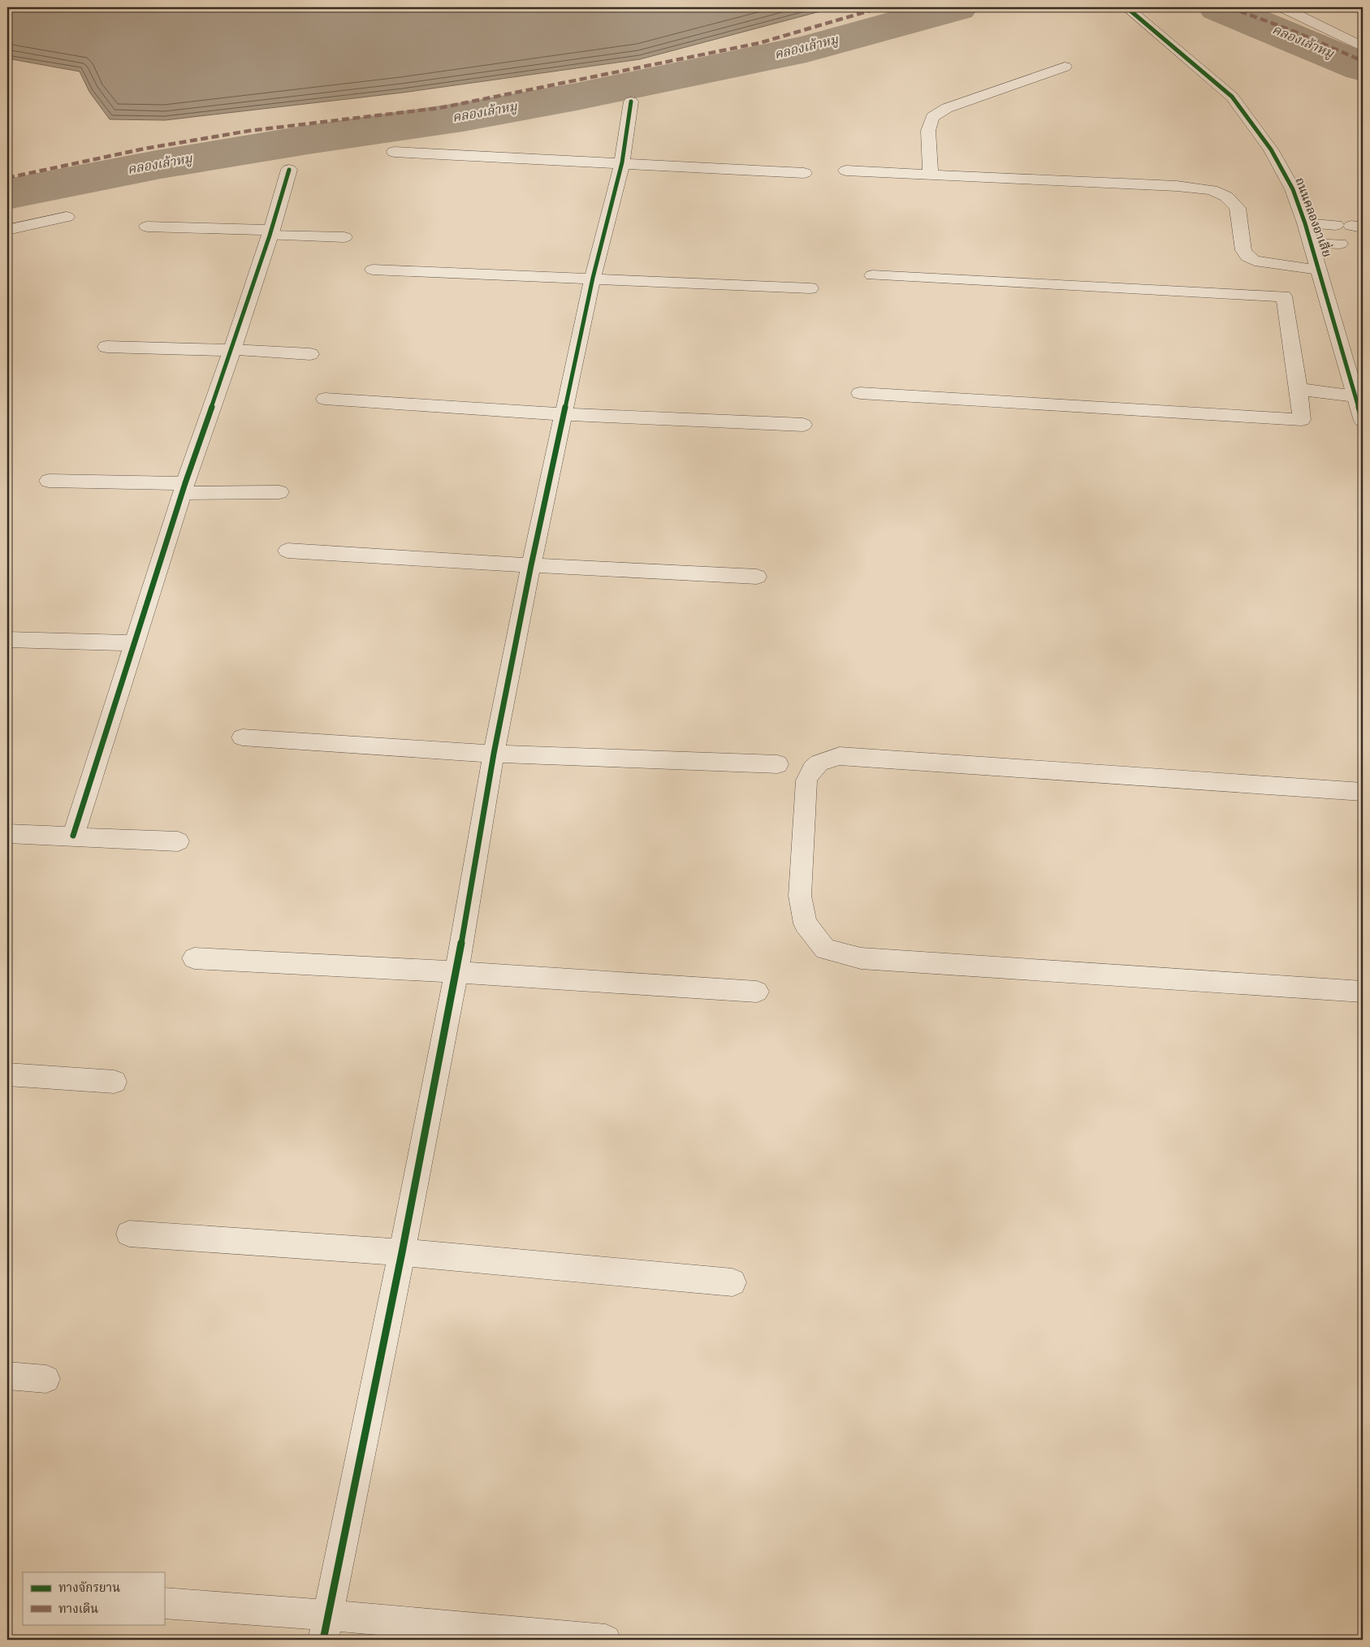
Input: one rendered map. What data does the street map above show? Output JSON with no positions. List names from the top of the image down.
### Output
{
  "streets": {
    "street": ["ถนนคลองอาเสี่ย"]
  },
  "water": ["คลองเล้าหมู"],
  "legend": ["ทางจักรยาน", "ทางเดิน"]
}
